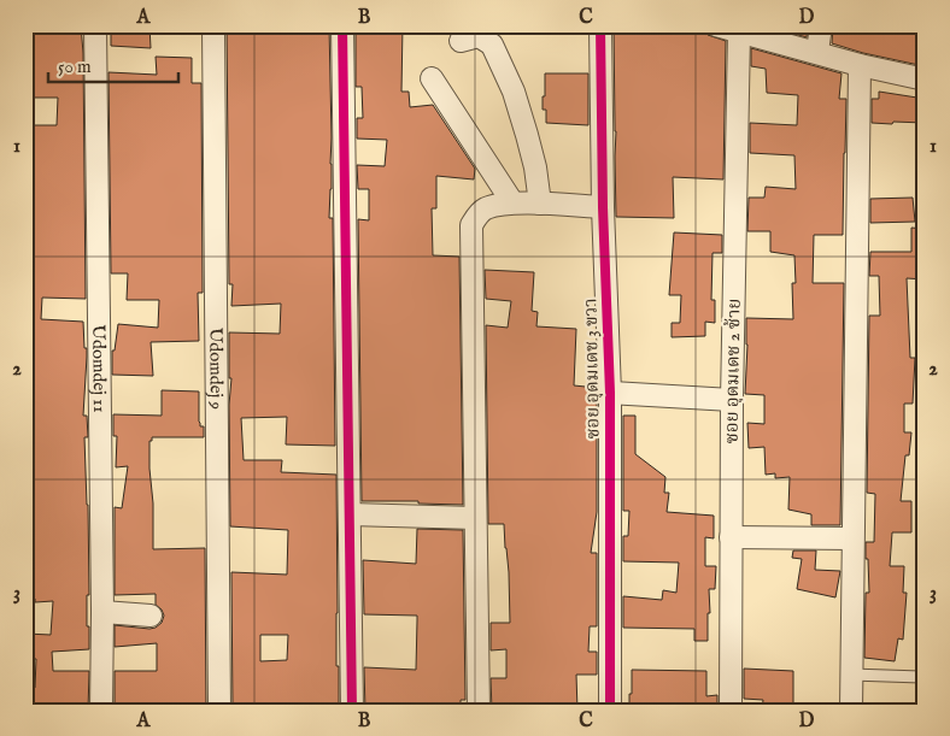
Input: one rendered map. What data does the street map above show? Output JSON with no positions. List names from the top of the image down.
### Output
{
  "streets": {
    "street": [
      "Udomdej 11",
      "Udomdej 9",
      "ซอย อุดมเดช 3 ขวา",
      "ซอย อุดมเดช 2 ซ้าย"
    ]
  },
  "scale_bar": "50 m",
  "grid": {
    "columns": [
      "A",
      "B",
      "C",
      "D"
    ],
    "rows": ["1", "2", "3"]
  }
}
